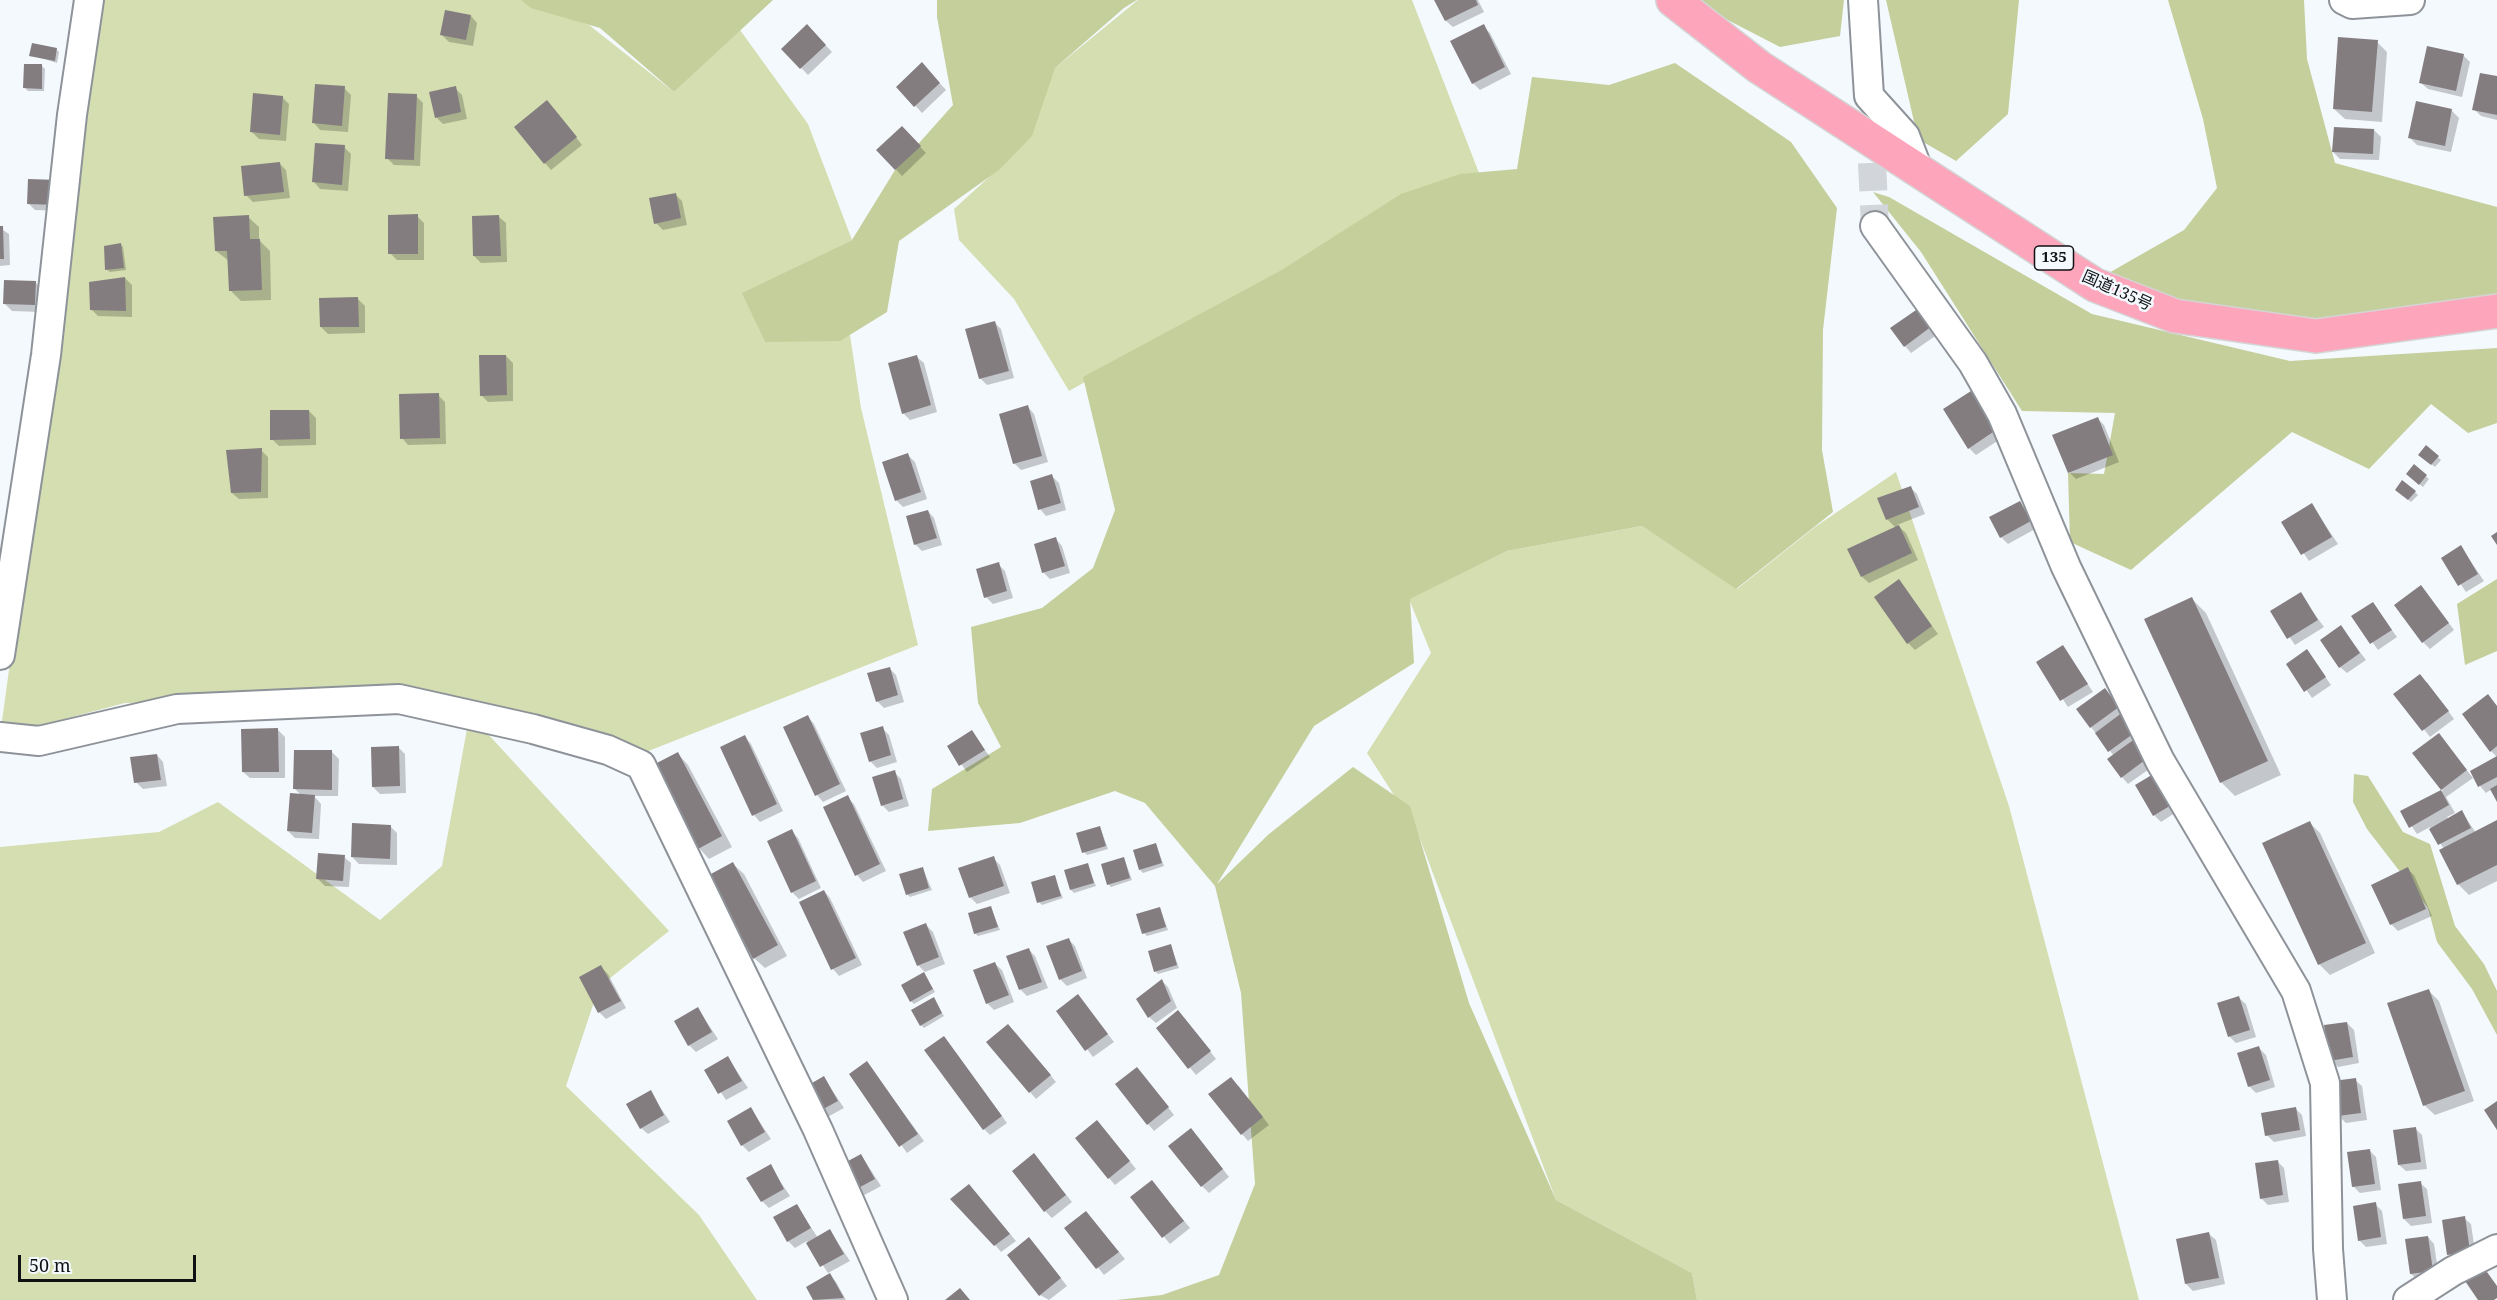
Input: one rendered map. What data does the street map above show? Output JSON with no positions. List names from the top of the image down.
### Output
{
  "streets": {
    "highway": ["135", "国道135号"]
  },
  "scale_bar": "50 m"
}
